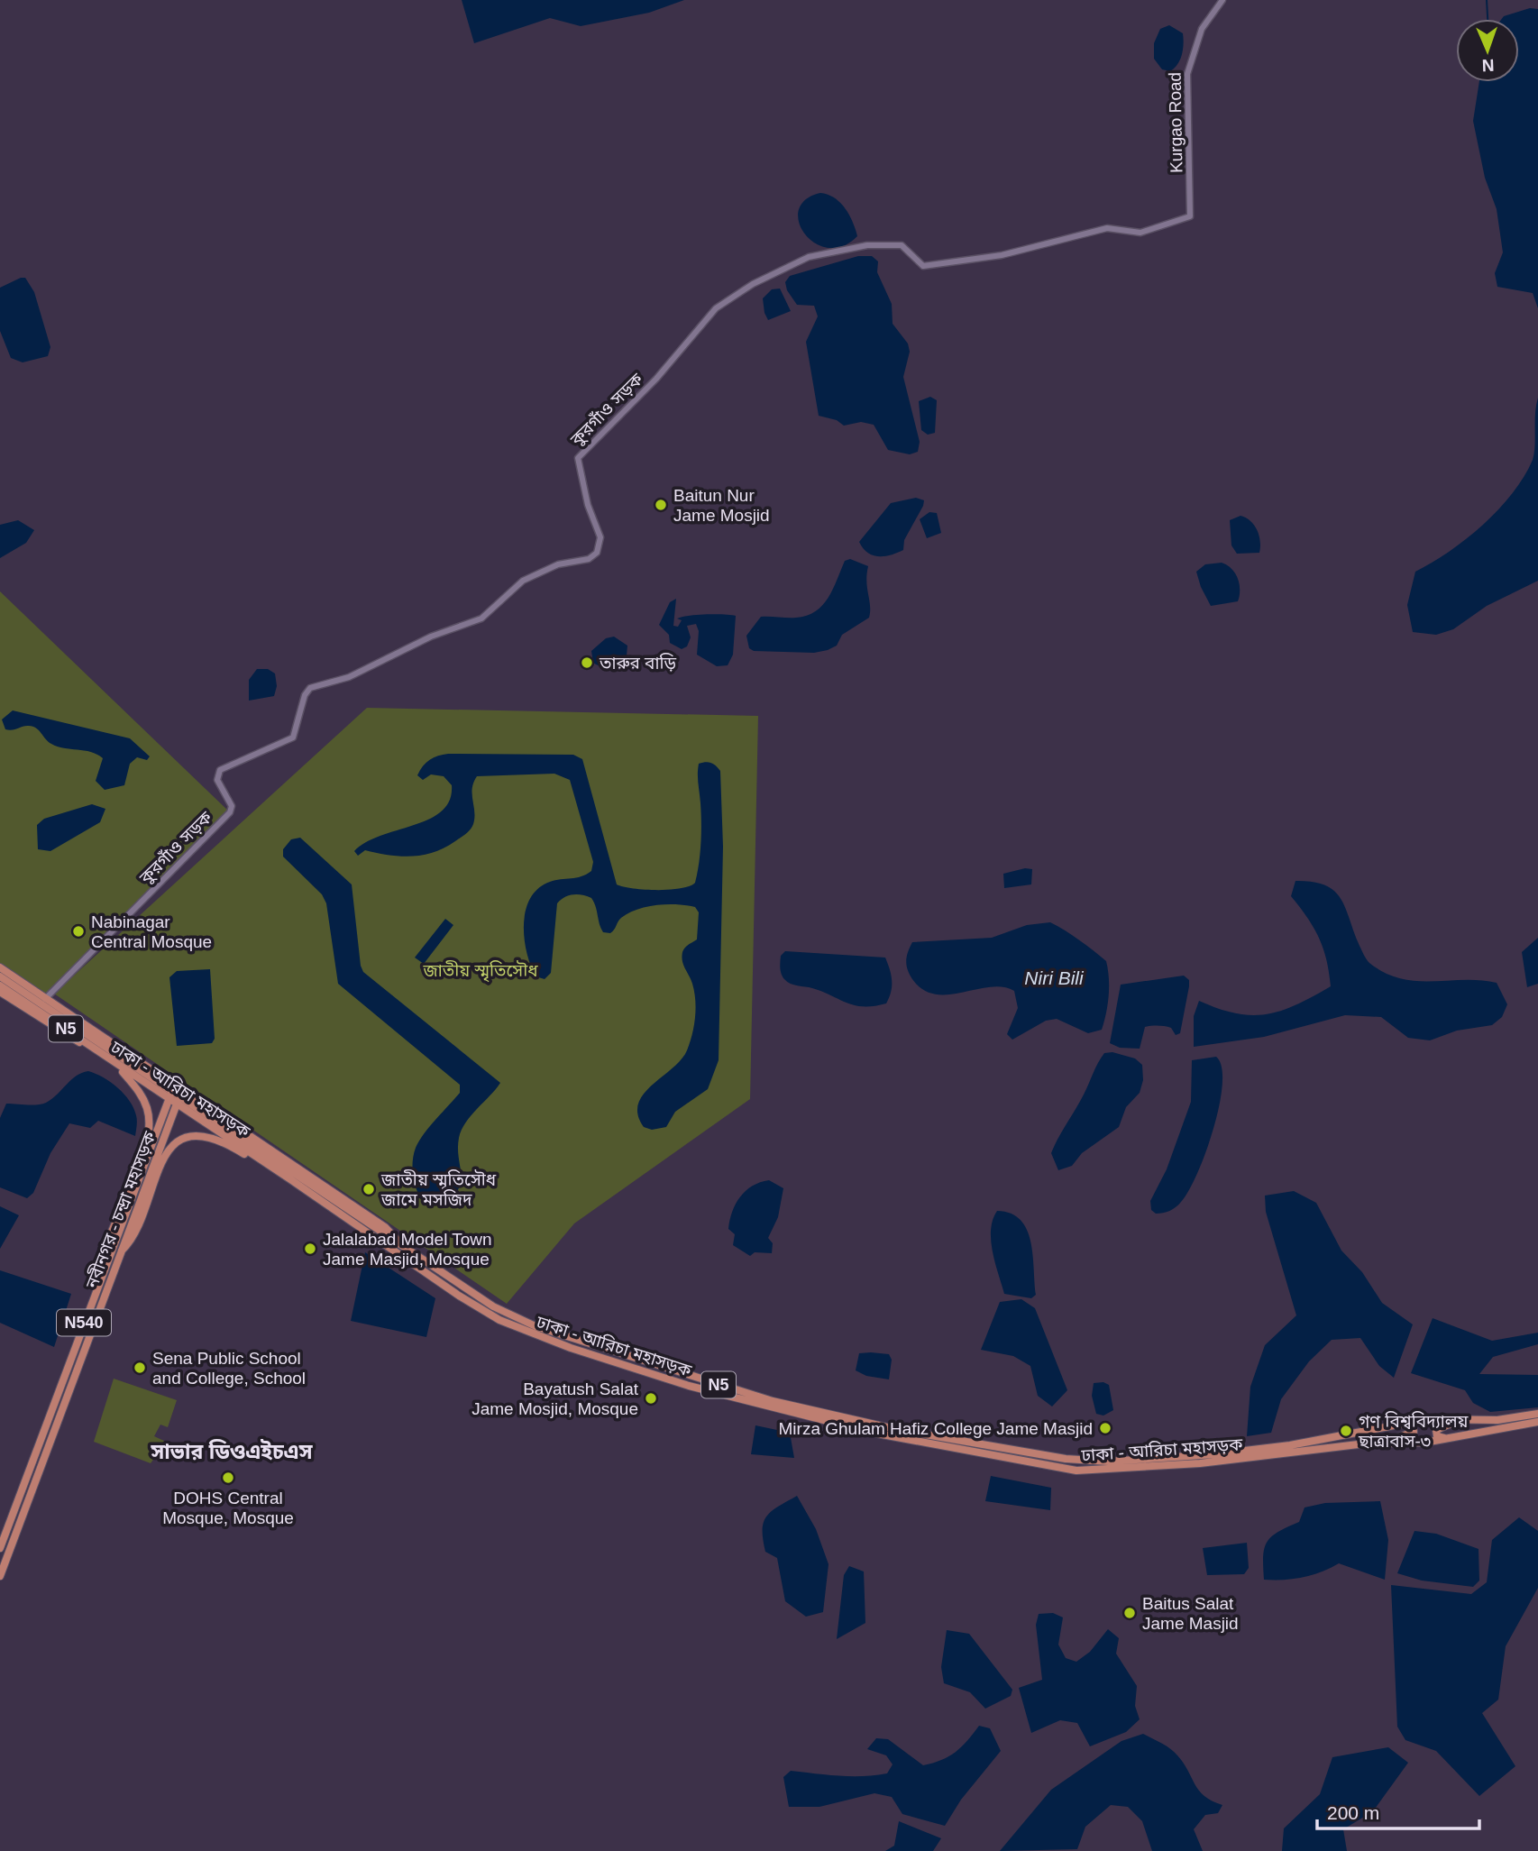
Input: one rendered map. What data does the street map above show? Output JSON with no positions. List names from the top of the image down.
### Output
{
  "streets": {
    "highway": [
      "N5",
      "ঢাকা - আরিচা মহাসড়ক",
      "নবীনগর - চন্দ্রা মহাসড়ক",
      "N540"
    ],
    "street": ["Kurgao Road", "কুরগাঁও সড়ক"]
  },
  "crossings": [
    ["Kurgao Road", "কুরগাঁও সড়ক"],
    ["N5", "ঢাকা - আরিচা মহাসড়ক"],
    ["N5", "নবীনগর - চন্দ্রা মহাসড়ক"],
    ["ঢাকা - আরিচা মহাসড়ক", "নবীনগর - চন্দ্রা মহাসড়ক"]
  ],
  "districts": ["সাভার ডিওএইচএস"],
  "water": ["Niri Bili"],
  "parks": ["জাতীয় স্মৃতিসৌধ"],
  "places": [
    "Baitun Nur Jame Mosjid",
    "তারুর বাড়ি",
    "Nabinagar Central Mosque",
    "জাতীয় স্মৃতিসৌধ জামে মসজিদ",
    "Jalalabad Model Town Jame Masjid, Mosque",
    "Sena Public School and College, School",
    "Bayatush Salat Jame Mosjid, Mosque",
    "Mirza Ghulam Hafiz College Jame Masjid",
    "গণ বিশ্ববিদ্যালয় ছাত্রাবাস-৩",
    "DOHS Central Mosque, Mosque",
    "Baitus Salat Jame Masjid"
  ],
  "scale_bar": "200 m",
  "north": "bottom"
}
